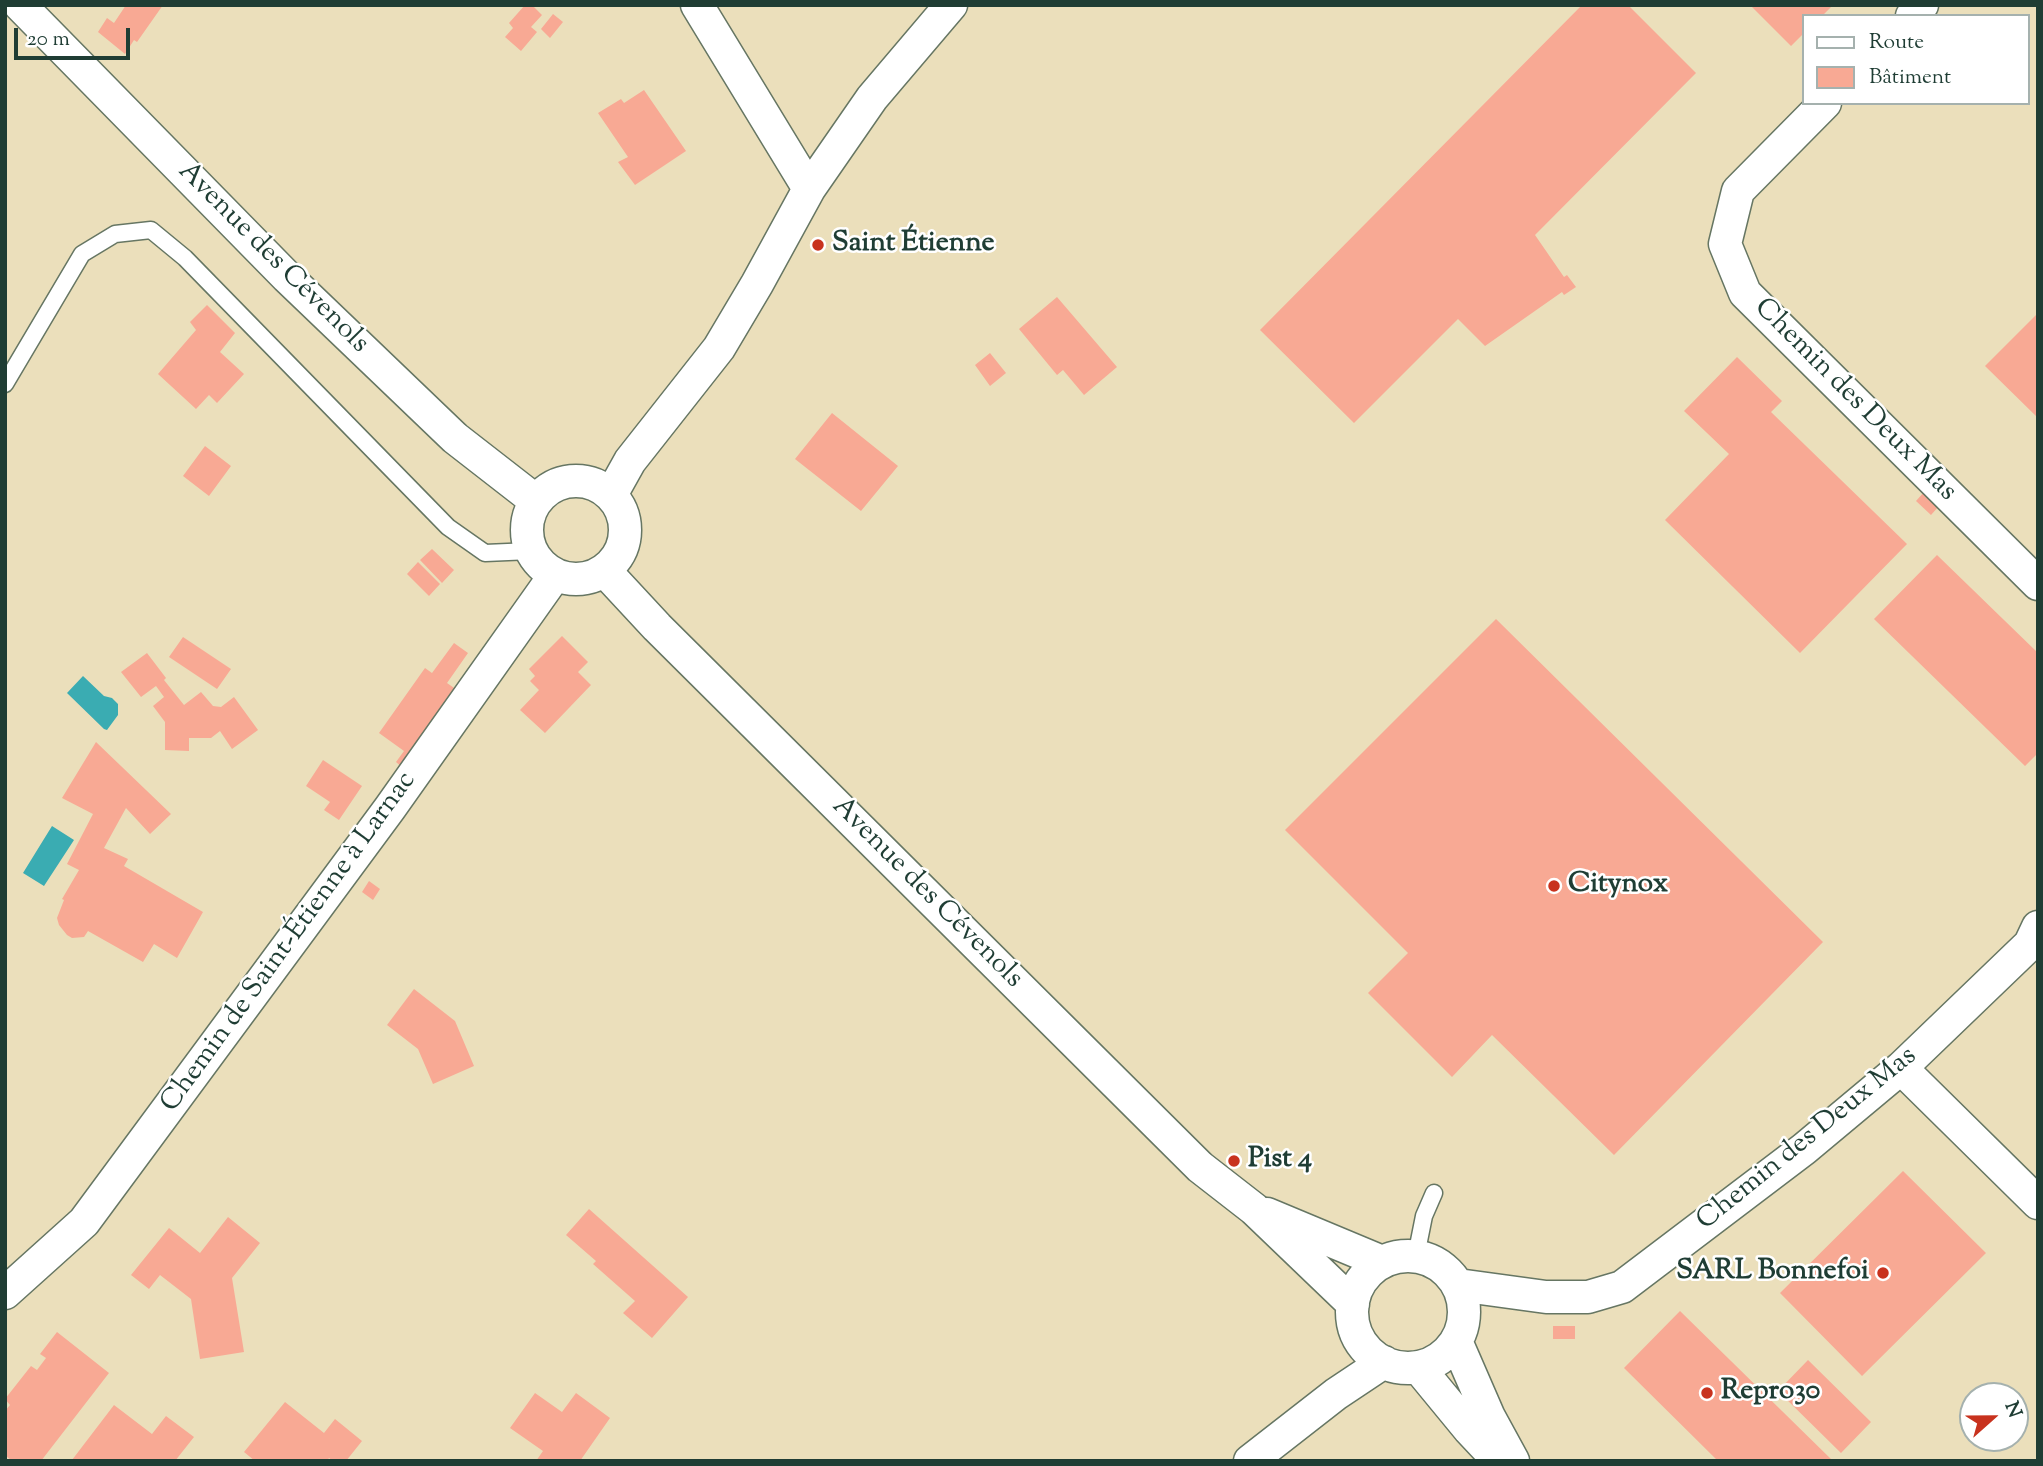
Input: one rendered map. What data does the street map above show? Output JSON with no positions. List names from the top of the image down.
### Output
{
  "streets": {
    "street": ["Avenue des Cévenols", "Chemin des Deux Mas", "Chemin de Saint-Étienne à Larnac"]
  },
  "crossings": [
    ["Avenue des Cévenols", "Chemin des Deux Mas"],
    ["Avenue des Cévenols", "Chemin de Saint-Étienne à Larnac"]
  ],
  "places": [
    "Saint Étienne",
    "Citynox",
    "Pist 4",
    "SARL Bonnefoi",
    "Repro30"
  ],
  "legend": ["Route", "Bâtiment"],
  "scale_bar": "20 m",
  "north": "right"
}
